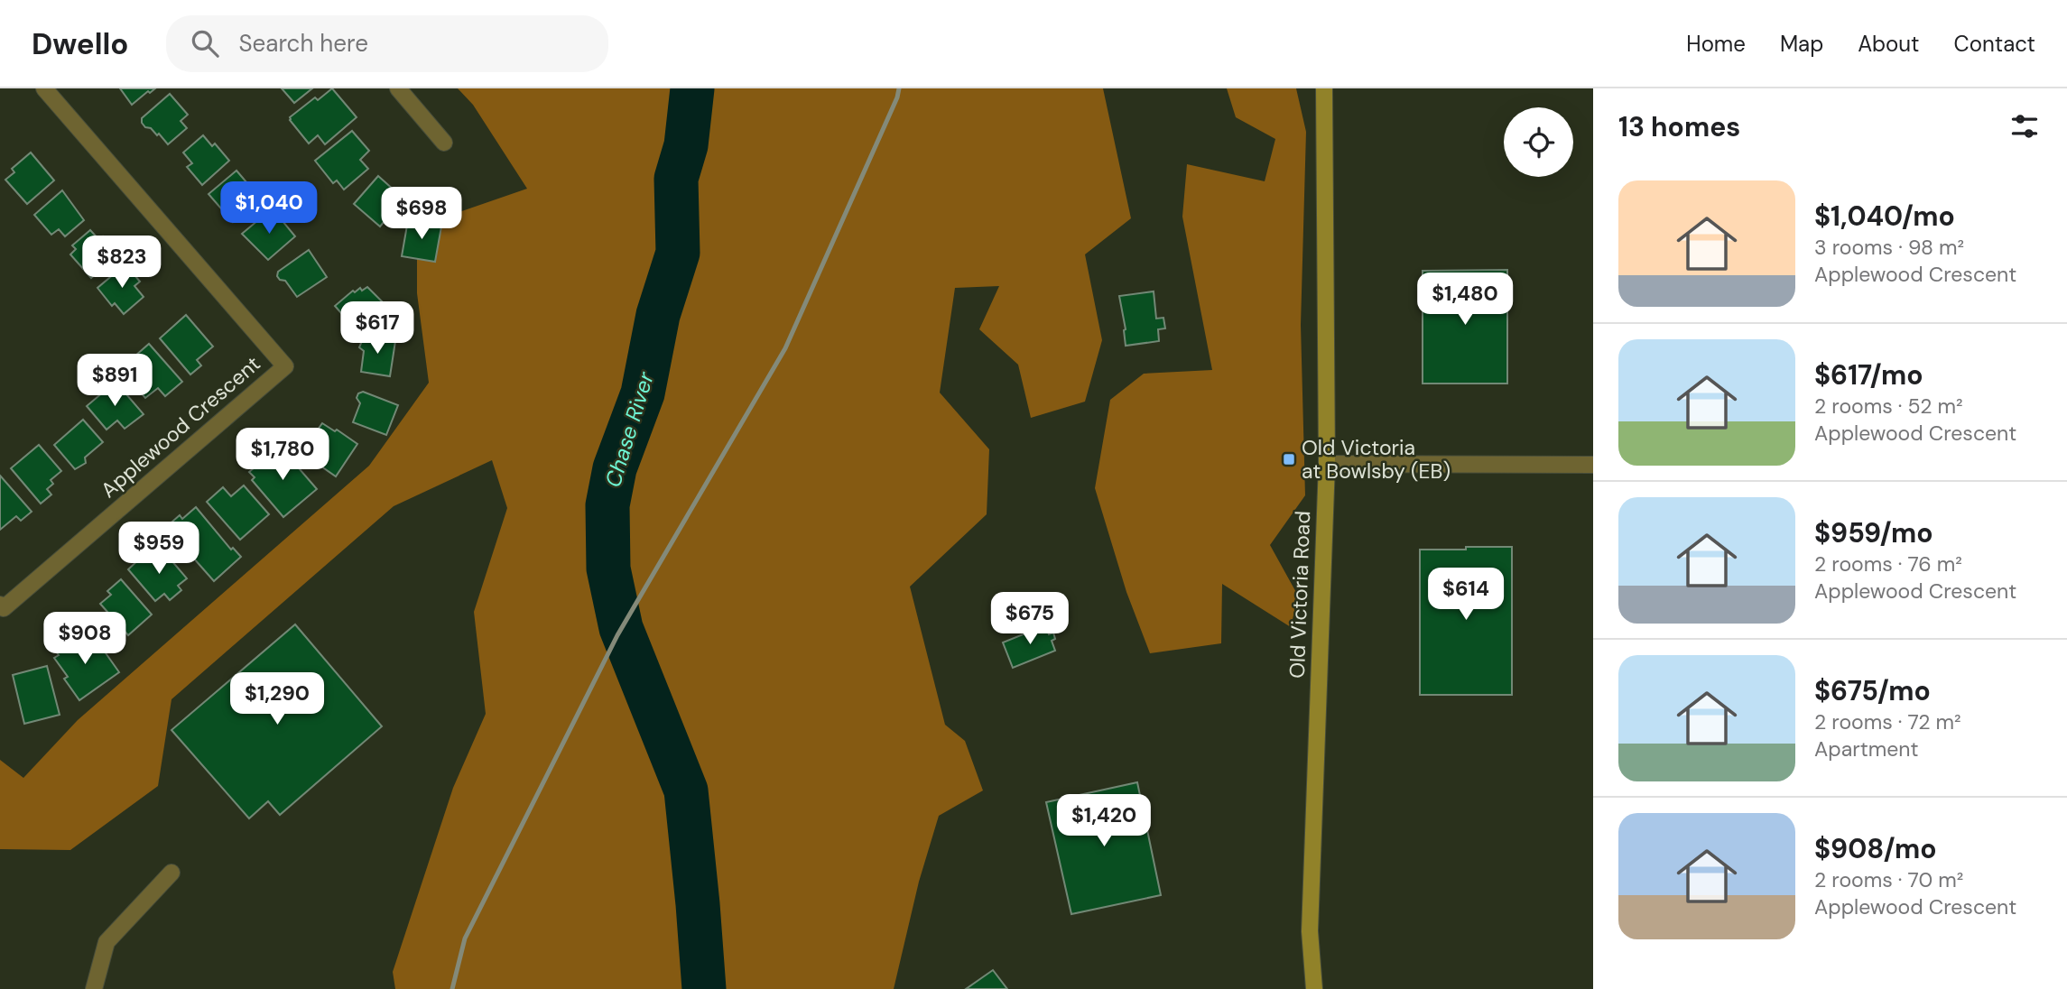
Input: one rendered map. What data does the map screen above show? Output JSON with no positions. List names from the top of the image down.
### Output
{
  "streets": {
    "street": ["Applewood Crescent", "Old Victoria Road"]
  },
  "water": ["Chase River"],
  "places": {
    "transit": ["Old Victoria at Bowlsby (EB)"]
  },
  "page": {
    "header": "Dwello",
    "search": "Search here",
    "nav": [
      "Home",
      "Map",
      "About",
      "Contact"
    ],
    "heading": "13 homes",
    "list": [
      {
        "name": "$1,040/mo",
        "note": "3 rooms · 98 m² · Applewood Crescent"
      },
      {
        "name": "$617/mo",
        "note": "2 rooms · 52 m² · Applewood Crescent"
      },
      {
        "name": "$959/mo",
        "note": "2 rooms · 76 m² · Applewood Crescent"
      },
      {
        "name": "$675/mo",
        "note": "2 rooms · 72 m² · Apartment"
      },
      {
        "name": "$908/mo",
        "note": "2 rooms · 70 m² · Applewood Crescent"
      }
    ],
    "price": [
      "$1,040",
      "$698",
      "$823",
      "$1,480",
      "$617",
      "$891",
      "$1,780",
      "$959",
      "$614",
      "$675",
      "$908",
      "$1,290",
      "$1,420"
    ]
  }
}
